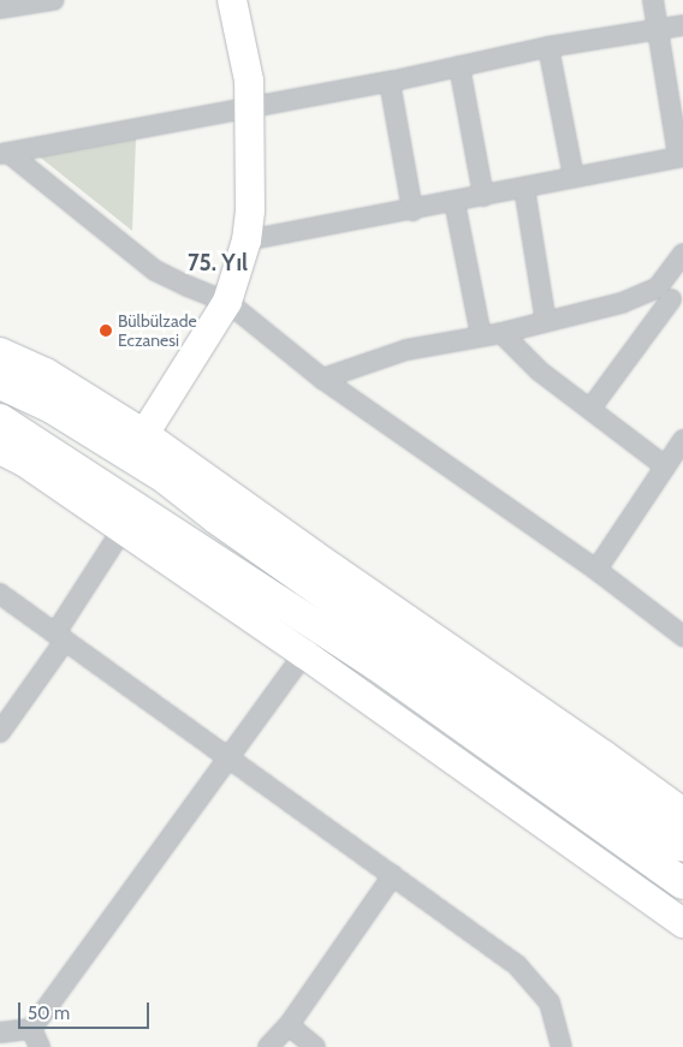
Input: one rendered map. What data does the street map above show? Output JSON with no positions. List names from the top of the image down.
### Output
{
  "districts": ["75. Yıl"],
  "places": ["Bülbülzade Eczanesi"],
  "scale_bar": "50 m"
}
